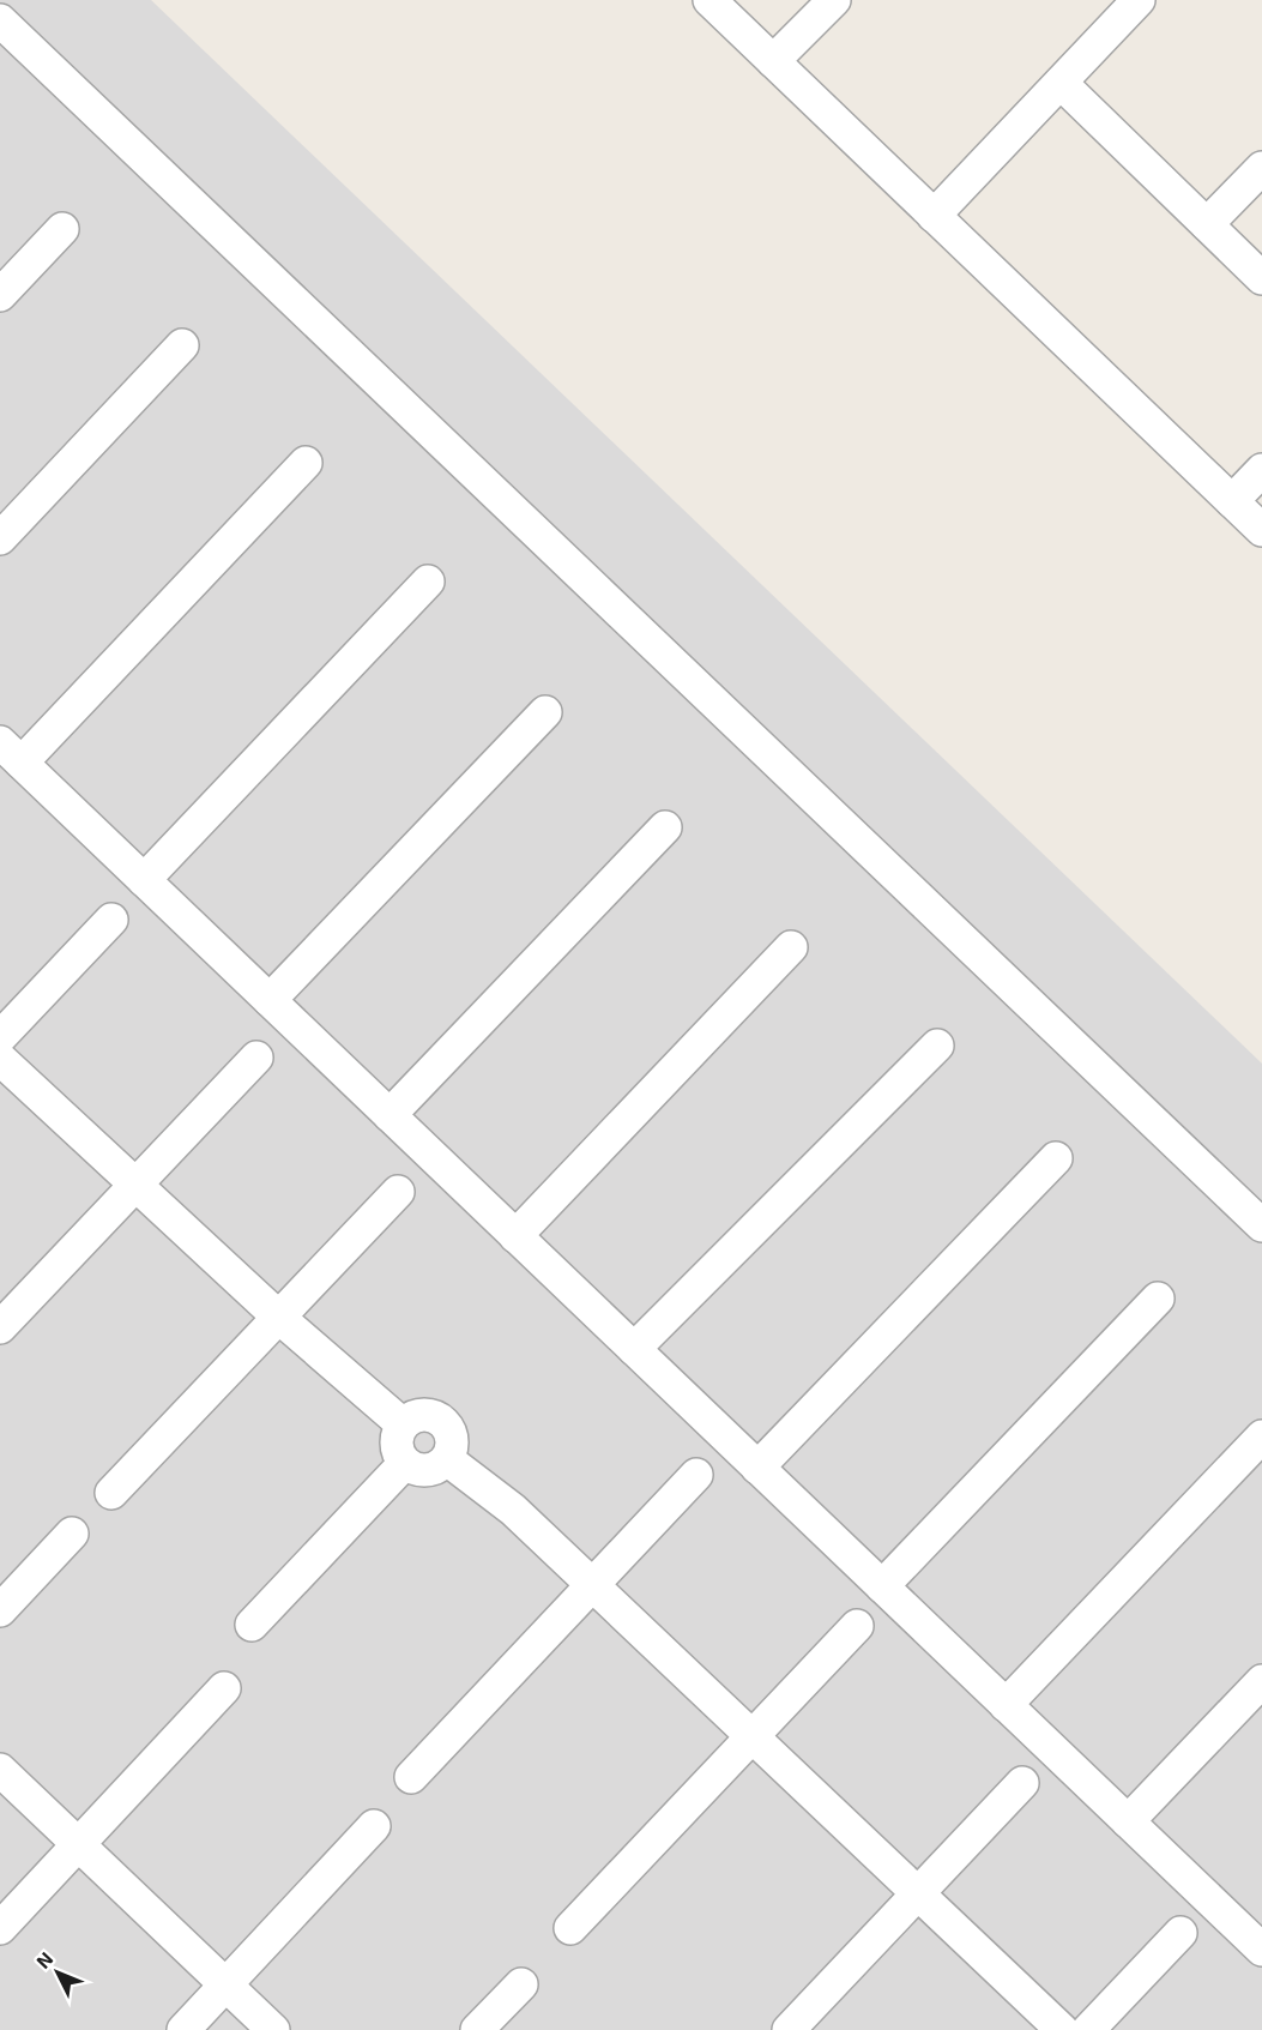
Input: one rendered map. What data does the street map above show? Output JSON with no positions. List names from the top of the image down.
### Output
{
  "north": "top left"
}
